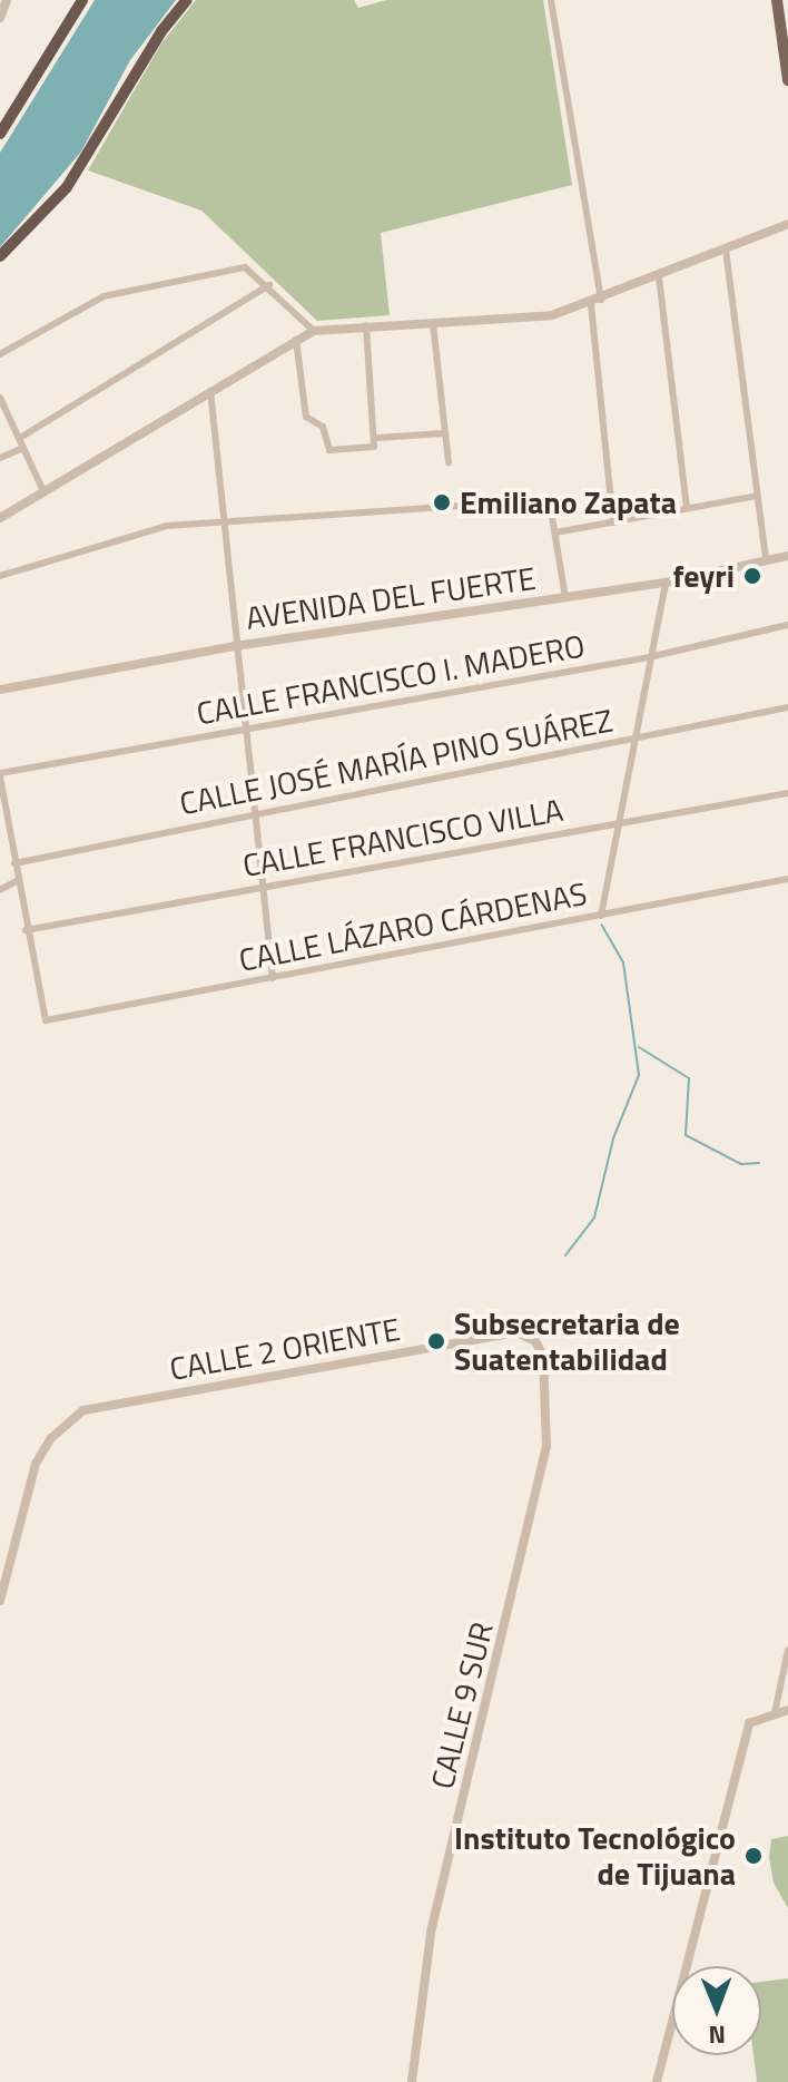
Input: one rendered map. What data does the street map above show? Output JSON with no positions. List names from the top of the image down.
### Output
{
  "streets": {
    "street": [
      "AVENIDA DEL FUERTE",
      "CALLE FRANCISCO I. MADERO",
      "CALLE JOSÉ MARÍA PINO SUÁREZ",
      "CALLE FRANCISCO VILLA",
      "CALLE LÁZARO CÁRDENAS",
      "CALLE 2 ORIENTE",
      "CALLE 9 SUR"
    ]
  },
  "crossings": [
    ["CALLE FRANCISCO VILLA", "CALLE LÁZARO CÁRDENAS"],
    ["CALLE 2 ORIENTE", "CALLE 9 SUR"]
  ],
  "places": [
    "Emiliano Zapata",
    "feyri",
    "Subsecretaria de Suatentabilidad",
    "Instituto Tecnológico de Tijuana"
  ],
  "north": "bottom"
}
